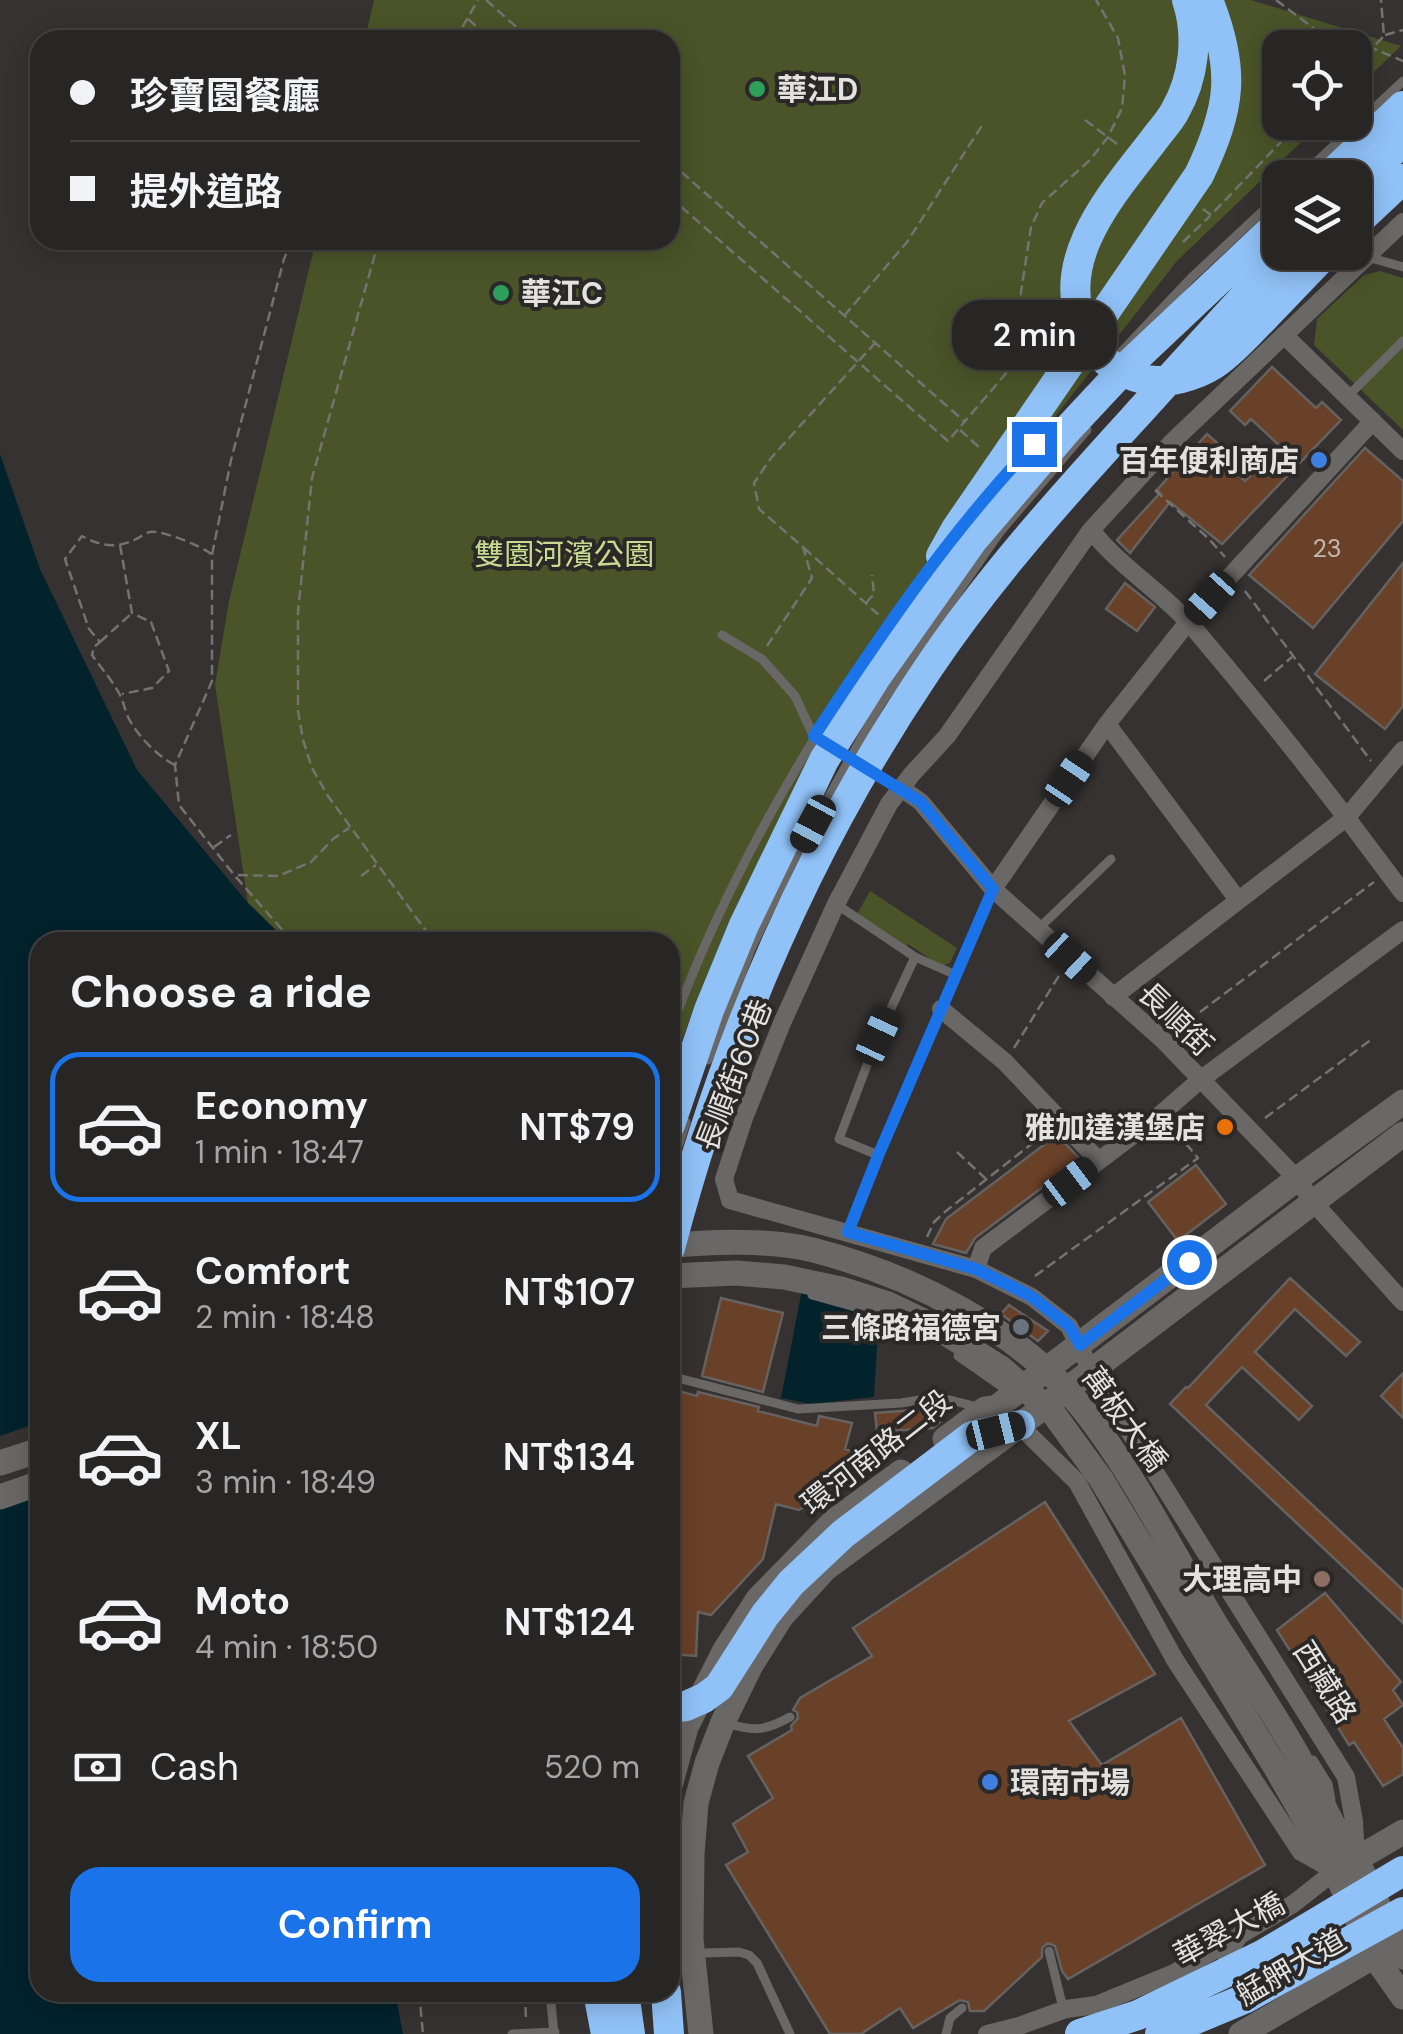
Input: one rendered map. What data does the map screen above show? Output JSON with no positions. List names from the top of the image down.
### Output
{
  "streets": {
    "highway": ["華翠大橋"],
    "street": [
      "長順街",
      "長順街60巷",
      "萬板大橋",
      "環河南路二段",
      "西藏路",
      "艋舺大道"
    ]
  },
  "crossings": [
    ["長順街", "長順街60巷"],
    ["長順街", "環河南路二段"],
    ["長順街60巷", "環河南路二段"],
    ["長順街60巷", "西藏路"],
    ["萬板大橋", "西藏路"],
    ["環河南路二段", "西藏路"],
    ["西藏路", "艋舺大道"]
  ],
  "parks": ["雙園河濱公園"],
  "places": [
    "華江D",
    "華江C",
    "百年便利商店",
    "雅加達漢堡店",
    "三條路福德宮",
    "大理高中",
    "環南市場"
  ],
  "house_numbers": ["23"],
  "page": {
    "banner": ["珍寶園餐廳", "提外道路"],
    "bubble": "2 min",
    "heading": "Choose a ride",
    "list": [
      {
        "name": "Economy",
        "note": "1 min · 18:47",
        "value": "NT$79"
      },
      {
        "name": "Comfort",
        "note": "2 min · 18:48",
        "value": "NT$107"
      },
      {
        "name": "XL",
        "note": "3 min · 18:49",
        "value": "NT$134"
      },
      {
        "name": "Moto",
        "note": "4 min · 18:50",
        "value": "NT$124"
      }
    ],
    "pay": ["Cash", "520 m"],
    "buttons": "Confirm"
  }
}
